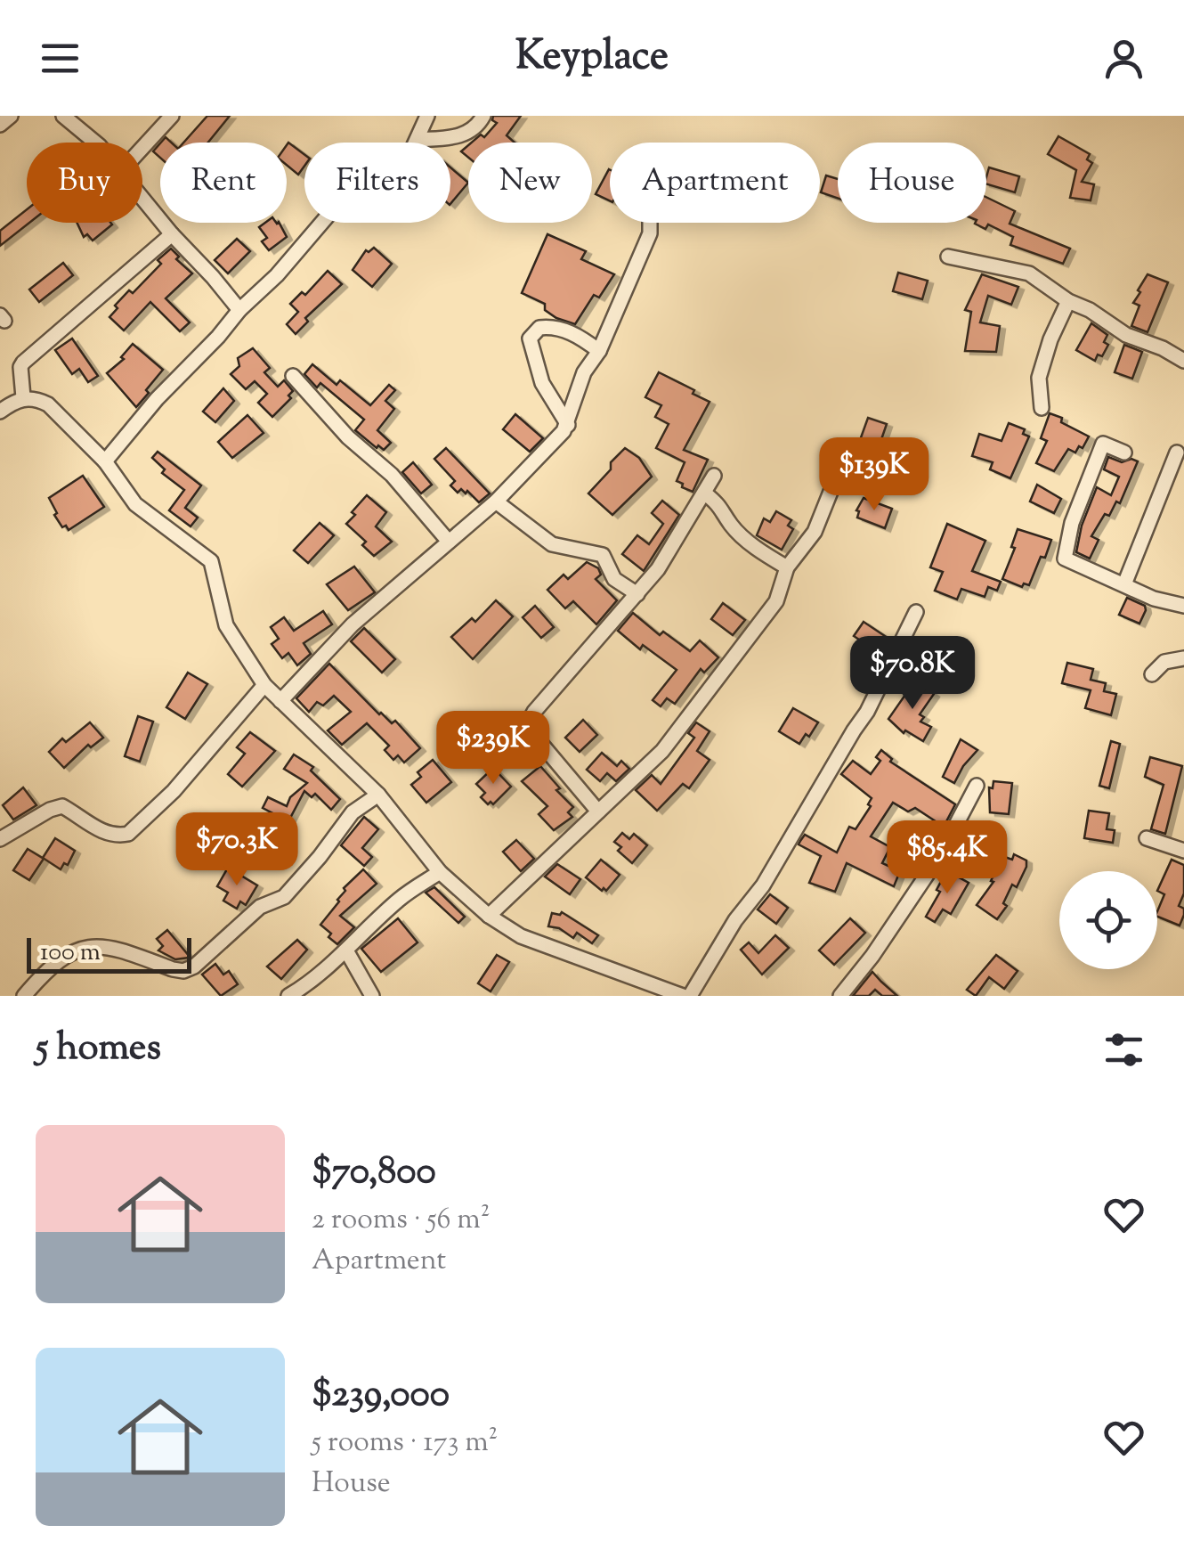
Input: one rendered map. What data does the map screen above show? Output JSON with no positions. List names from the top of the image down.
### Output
{
  "scale_bar": "100 m",
  "page": {
    "header": "Keyplace",
    "chip": [
      "Buy",
      "Rent",
      "Filters",
      "New",
      "Apartment",
      "House"
    ],
    "price": [
      "$139K",
      "$70.8K",
      "$239K",
      "$70.3K",
      "$85.4K"
    ],
    "scale": "100 m",
    "heading": "5 homes",
    "list": [
      {
        "name": "$70,800",
        "note": "2 rooms · 56 m² · Apartment"
      },
      {
        "name": "$239,000",
        "note": "5 rooms · 173 m² · House"
      }
    ]
  }
}
